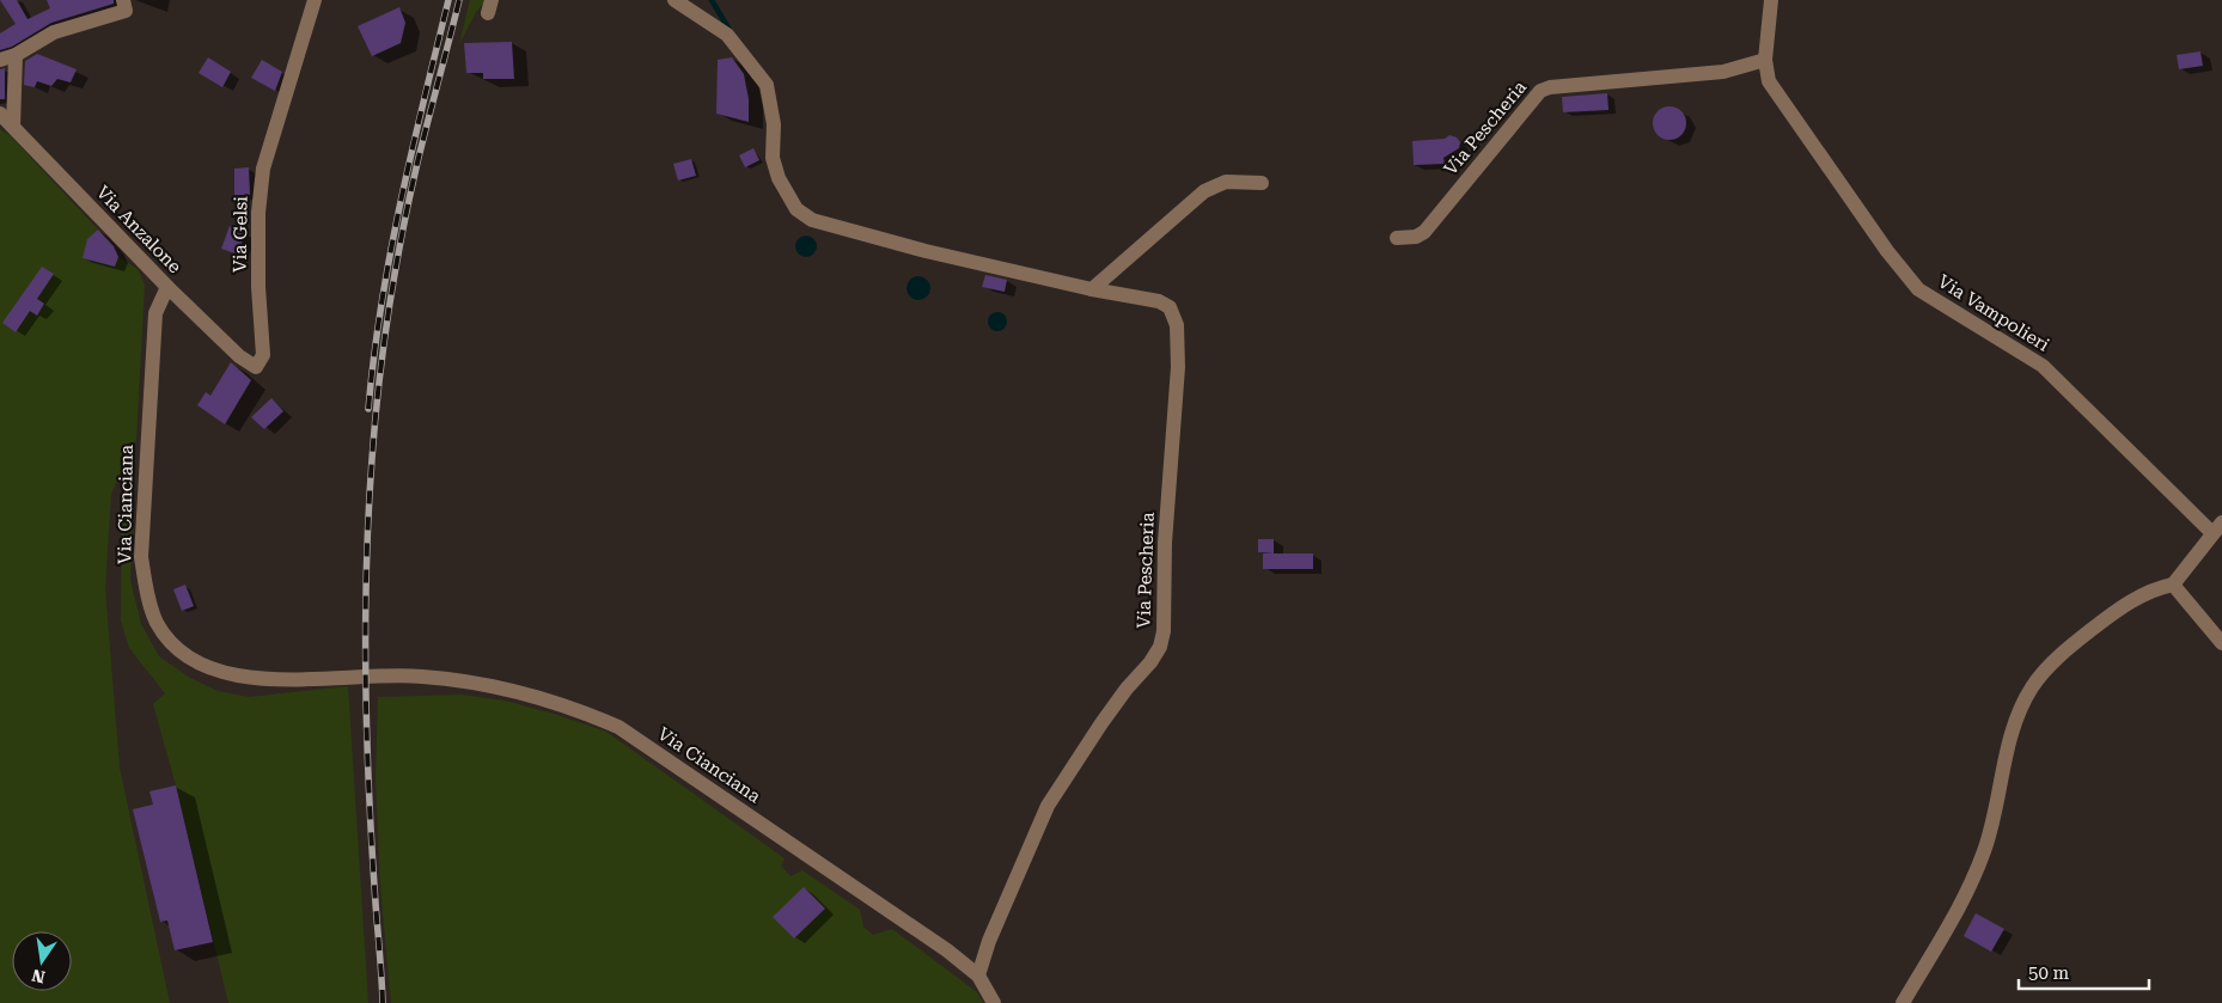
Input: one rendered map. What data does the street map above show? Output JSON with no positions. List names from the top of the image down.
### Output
{
  "streets": {
    "street": [
      "Via Pescheria",
      "Via Anzalone",
      "Via Gelsi",
      "Via Vampolieri",
      "Via Cianciana"
    ]
  },
  "crossings": [
    ["Via Pescheria", "Via Vampolieri"],
    ["Via Pescheria", "Via Cianciana"],
    ["Via Anzalone", "Via Gelsi"],
    ["Via Anzalone", "Via Cianciana"]
  ],
  "scale_bar": "50 m",
  "north": "bottom"
}
